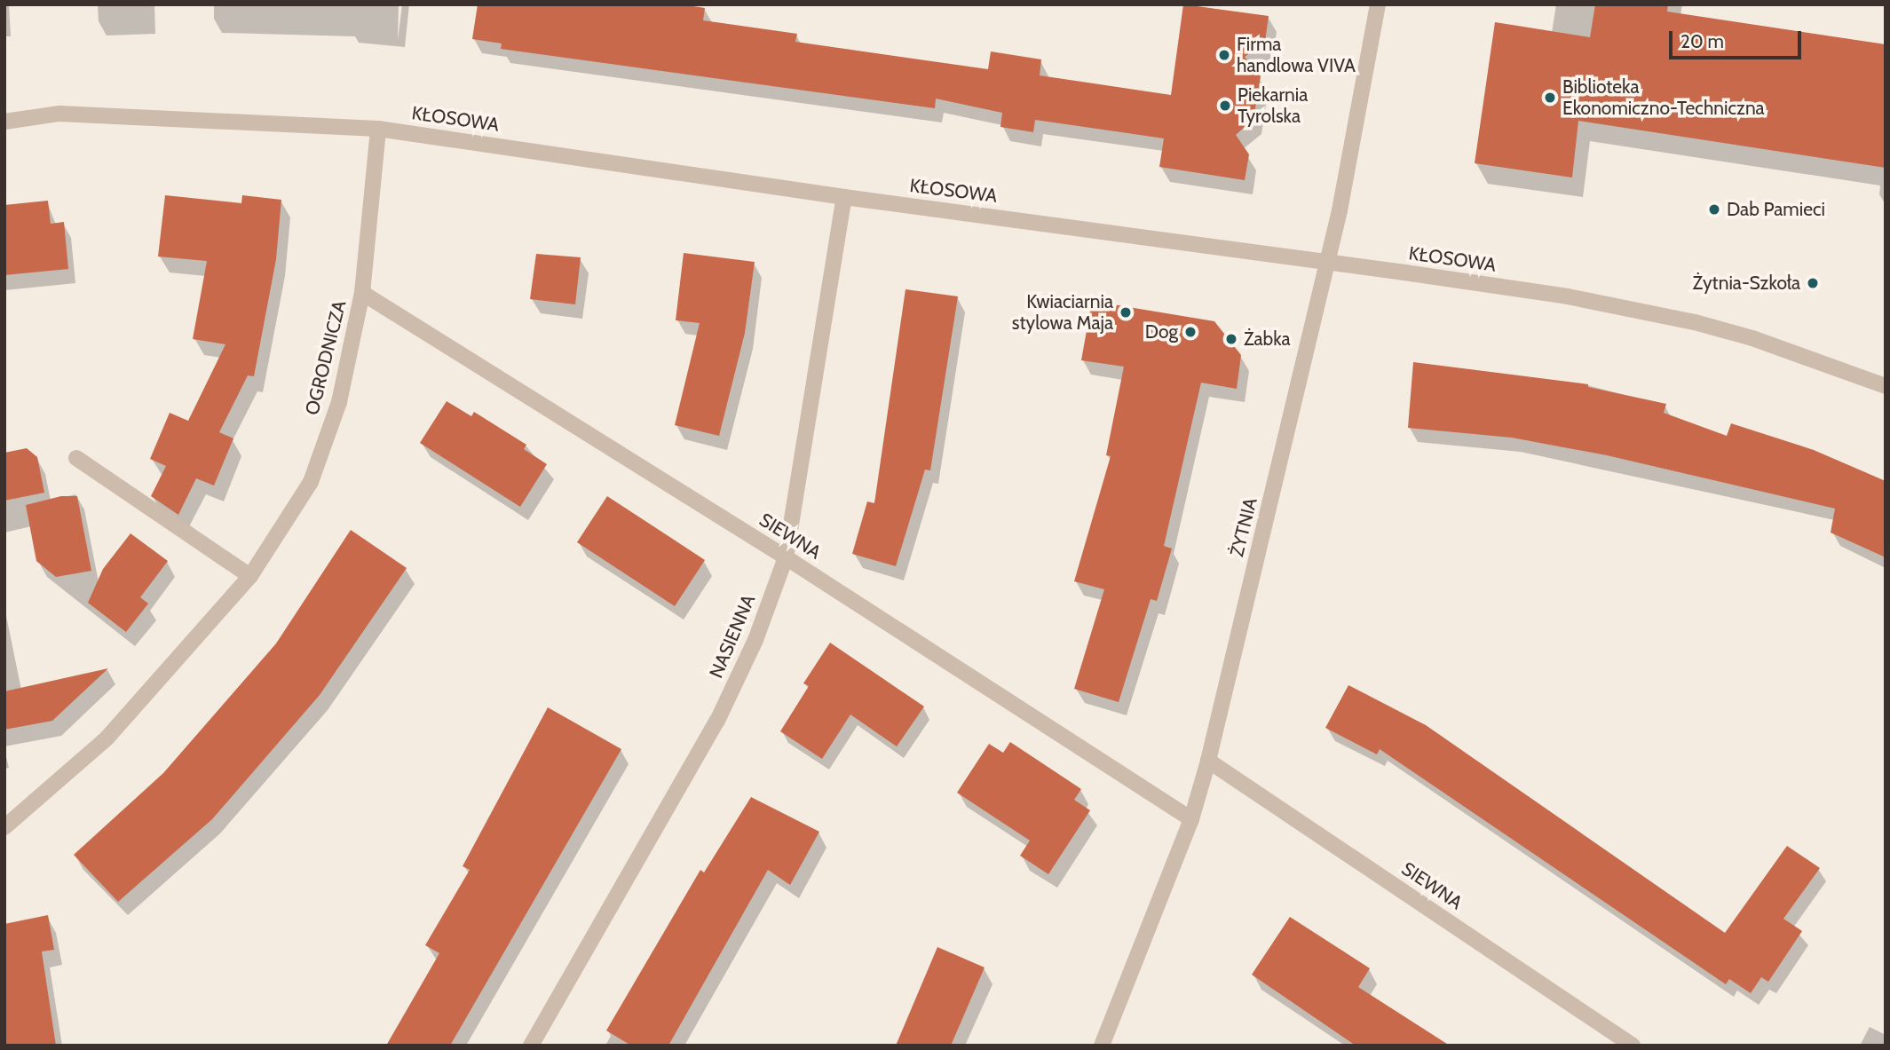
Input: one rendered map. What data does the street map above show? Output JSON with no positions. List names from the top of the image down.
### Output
{
  "streets": {
    "street": [
      "KŁOSOWA",
      "OGRODNICZA",
      "ŻYTNIA",
      "SIEWNA",
      "NASIENNA"
    ]
  },
  "crossings": [
    ["KŁOSOWA", "OGRODNICZA"],
    ["KŁOSOWA", "ŻYTNIA"],
    ["KŁOSOWA", "NASIENNA"],
    ["OGRODNICZA", "SIEWNA"],
    ["ŻYTNIA", "SIEWNA"],
    ["SIEWNA", "NASIENNA"]
  ],
  "places": [
    "Firma handlowa VIVA",
    "Biblioteka Ekonomiczno-Techniczna",
    "Piekarnia Tyrolska",
    "Dab Pamieci",
    "Żytnia-Szkoła",
    "Kwiaciarnia stylowa Maja",
    "Dog",
    "Żabka"
  ],
  "scale_bar": "20 m"
}
